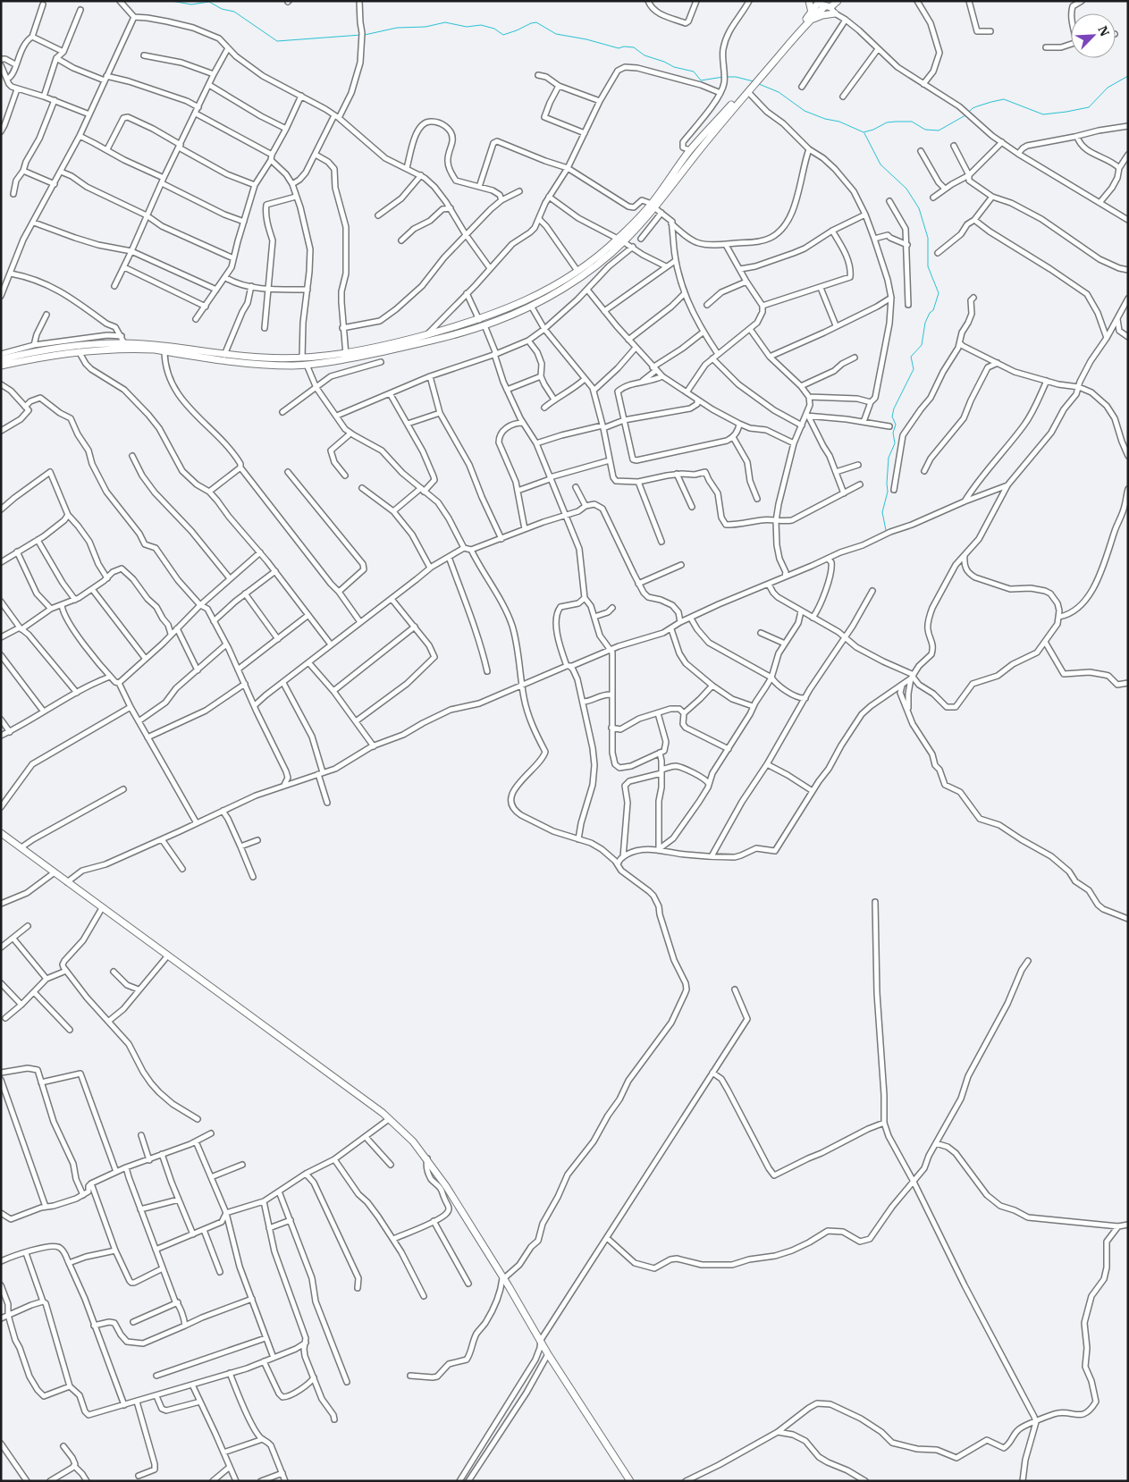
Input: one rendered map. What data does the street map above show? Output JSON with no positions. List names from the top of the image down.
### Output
{
  "north": "top right"
}
